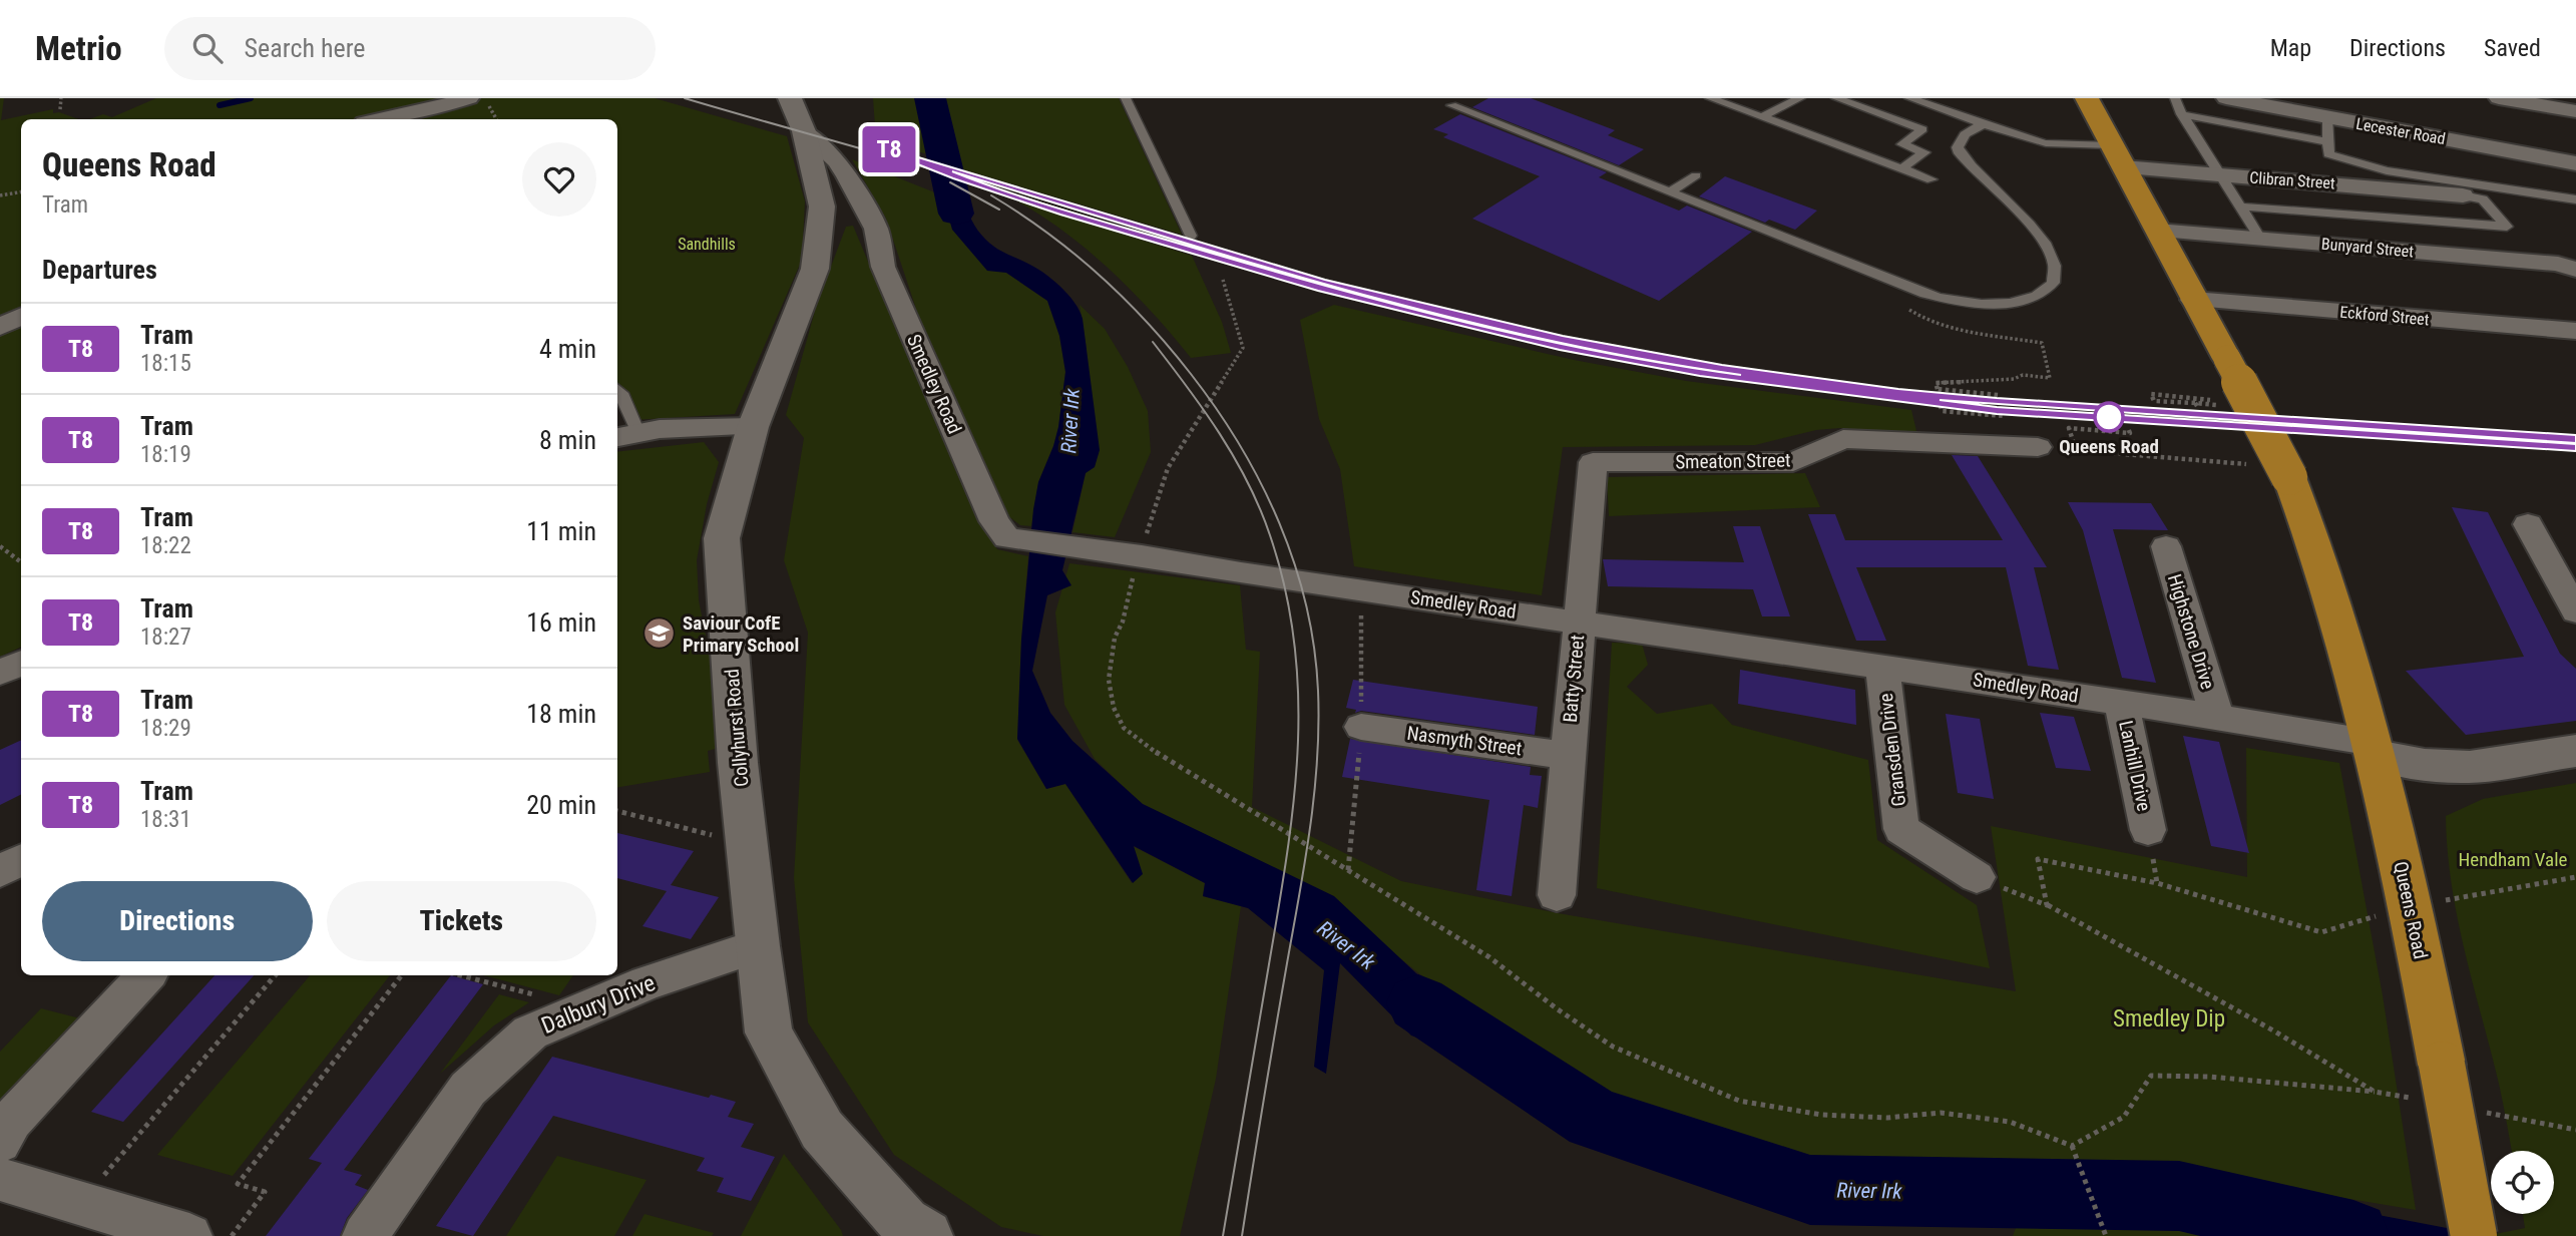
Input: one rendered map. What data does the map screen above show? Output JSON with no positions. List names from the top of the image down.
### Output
{
  "streets": {
    "highway": ["Queens Road"],
    "street": [
      "Lecester Road",
      "Clibran Street",
      "Bunyard Street",
      "Eckford Street",
      "Smedley Road",
      "Smeaton Street",
      "Highstone Drive",
      "Batty Street",
      "Collyhurst Road",
      "Nasmyth Street",
      "Gransden Drive",
      "Lanhill Drive",
      "Dalbury Drive"
    ]
  },
  "crossings": [
    ["Clibran Street", "Queens Road"],
    ["Bunyard Street", "Queens Road"],
    ["Eckford Street", "Queens Road"],
    ["Smedley Road", "Highstone Drive"],
    ["Smedley Road", "Batty Street"],
    ["Smedley Road", "Collyhurst Road"],
    ["Smedley Road", "Gransden Drive"],
    ["Smedley Road", "Lanhill Drive"],
    ["Smedley Road", "Queens Road"],
    ["Smeaton Street", "Batty Street"],
    ["Batty Street", "Nasmyth Street"],
    ["Collyhurst Road", "Dalbury Drive"]
  ],
  "water": ["River Irk"],
  "parks": ["Sandhills", "Hendham Vale", "Smedley Dip"],
  "places": {
    "other": ["Queens Road"],
    "school or university": ["Saviour CofE Primary School"]
  },
  "lines": ["tram line T8"],
  "page": {
    "header": "Metrio",
    "search": "Search here",
    "nav": ["Map", "Directions", "Saved"],
    "on_map": "T8",
    "heading": [
      ["Queens Road", "Tram"],
      "Departures"
    ],
    "list": [
      {
        "mark": "T8",
        "name": "Tram",
        "note": "18:15",
        "value": "4 min"
      },
      {
        "mark": "T8",
        "name": "Tram",
        "note": "18:19",
        "value": "8 min"
      },
      {
        "mark": "T8",
        "name": "Tram",
        "note": "18:22",
        "value": "11 min"
      },
      {
        "mark": "T8",
        "name": "Tram",
        "note": "18:27",
        "value": "16 min"
      },
      {
        "mark": "T8",
        "name": "Tram",
        "note": "18:29",
        "value": "18 min"
      },
      {
        "mark": "T8",
        "name": "Tram",
        "note": "18:31",
        "value": "20 min"
      }
    ],
    "buttons": ["Directions", "Tickets"]
  }
}
